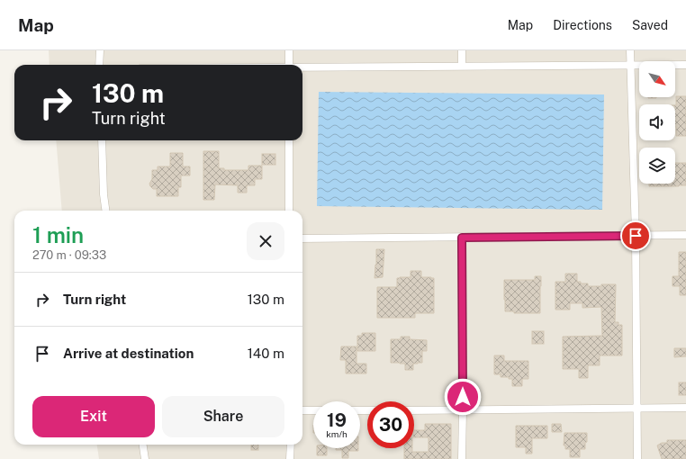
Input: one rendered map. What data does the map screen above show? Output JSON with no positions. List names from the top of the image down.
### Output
{
  "north": "bottom right",
  "page": {
    "header": "Map",
    "nav": ["Map", "Directions", "Saved"],
    "turn": ["130 m", "Turn right"],
    "heading": ["1 min", "270 m · 09:33"],
    "list": [
      {
        "name": "Turn right",
        "value": "130 m"
      },
      {
        "name": "Arrive at destination",
        "value": "140 m"
      }
    ],
    "buttons": ["Exit", "Share"],
    "speed": "19 km/h",
    "limit": "30"
  }
}
